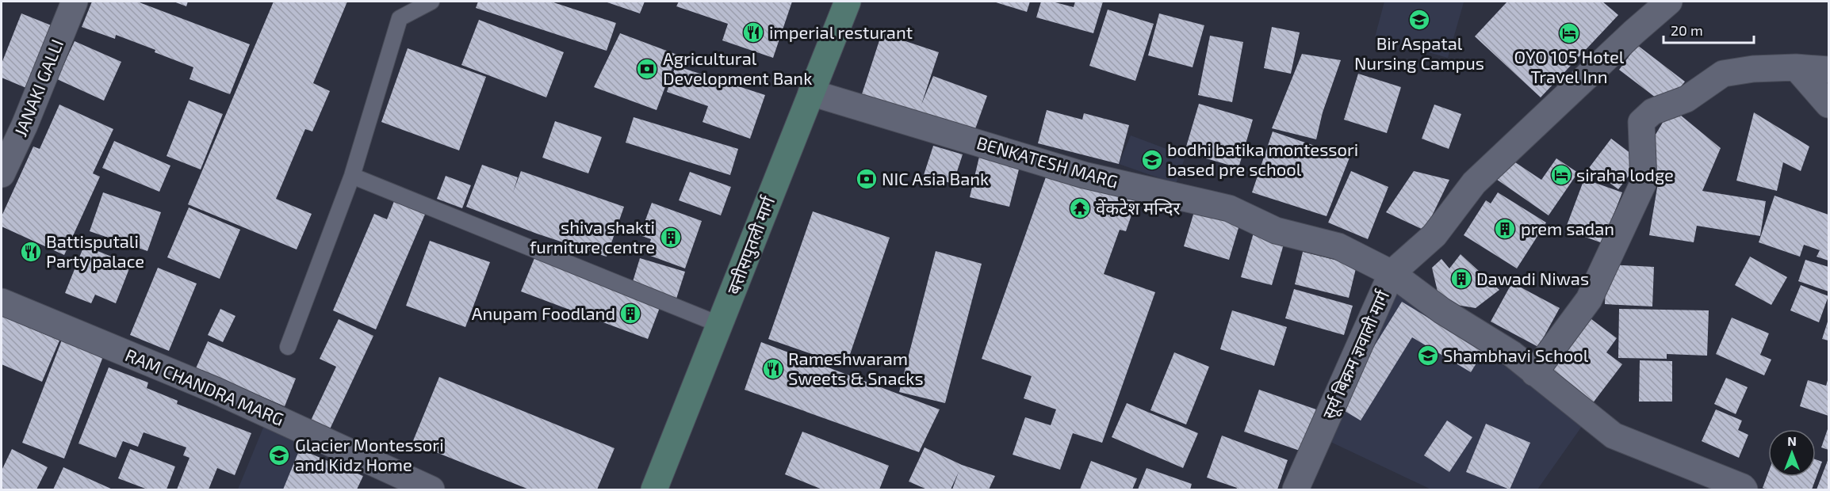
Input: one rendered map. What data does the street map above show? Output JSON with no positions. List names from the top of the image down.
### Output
{
  "streets": {
    "main road": ["बत्तीसपुतली मार्ग"],
    "street": [
      "JANAKI GALLI",
      "BENKATESH MARG",
      "सूर्य बिक्रम ज्ञवाली मार्ग",
      "RAM CHANDRA MARG"
    ]
  },
  "crossings": [
    ["BENKATESH MARG", "बत्तीसपुतली मार्ग"],
    ["BENKATESH MARG", "सूर्य बिक्रम ज्ञवाली मार्ग"]
  ],
  "places": {
    "school or university": [
      "Bir Aspatal Nursing Campus",
      "bodhi batika montessori based pre school",
      "Shambhavi School",
      "Glacier Montessori and Kidz Home"
    ],
    "restaurant": ["imperial resturant", "Battisputali Party palace", "Rameshwaram Sweets & Snacks"],
    "hotel": ["OYO 105 Hotel Travel Inn", "siraha lodge"],
    "bank": ["Agricultural Development Bank", "NIC Asia Bank"],
    "temple": ["वेंकटेश मन्दिर"],
    "building": [
      "prem sadan",
      "shiva shakti furniture centre",
      "Dawadi Niwas",
      "Anupam Foodland"
    ]
  },
  "scale_bar": "20 m",
  "north": "top"
}
